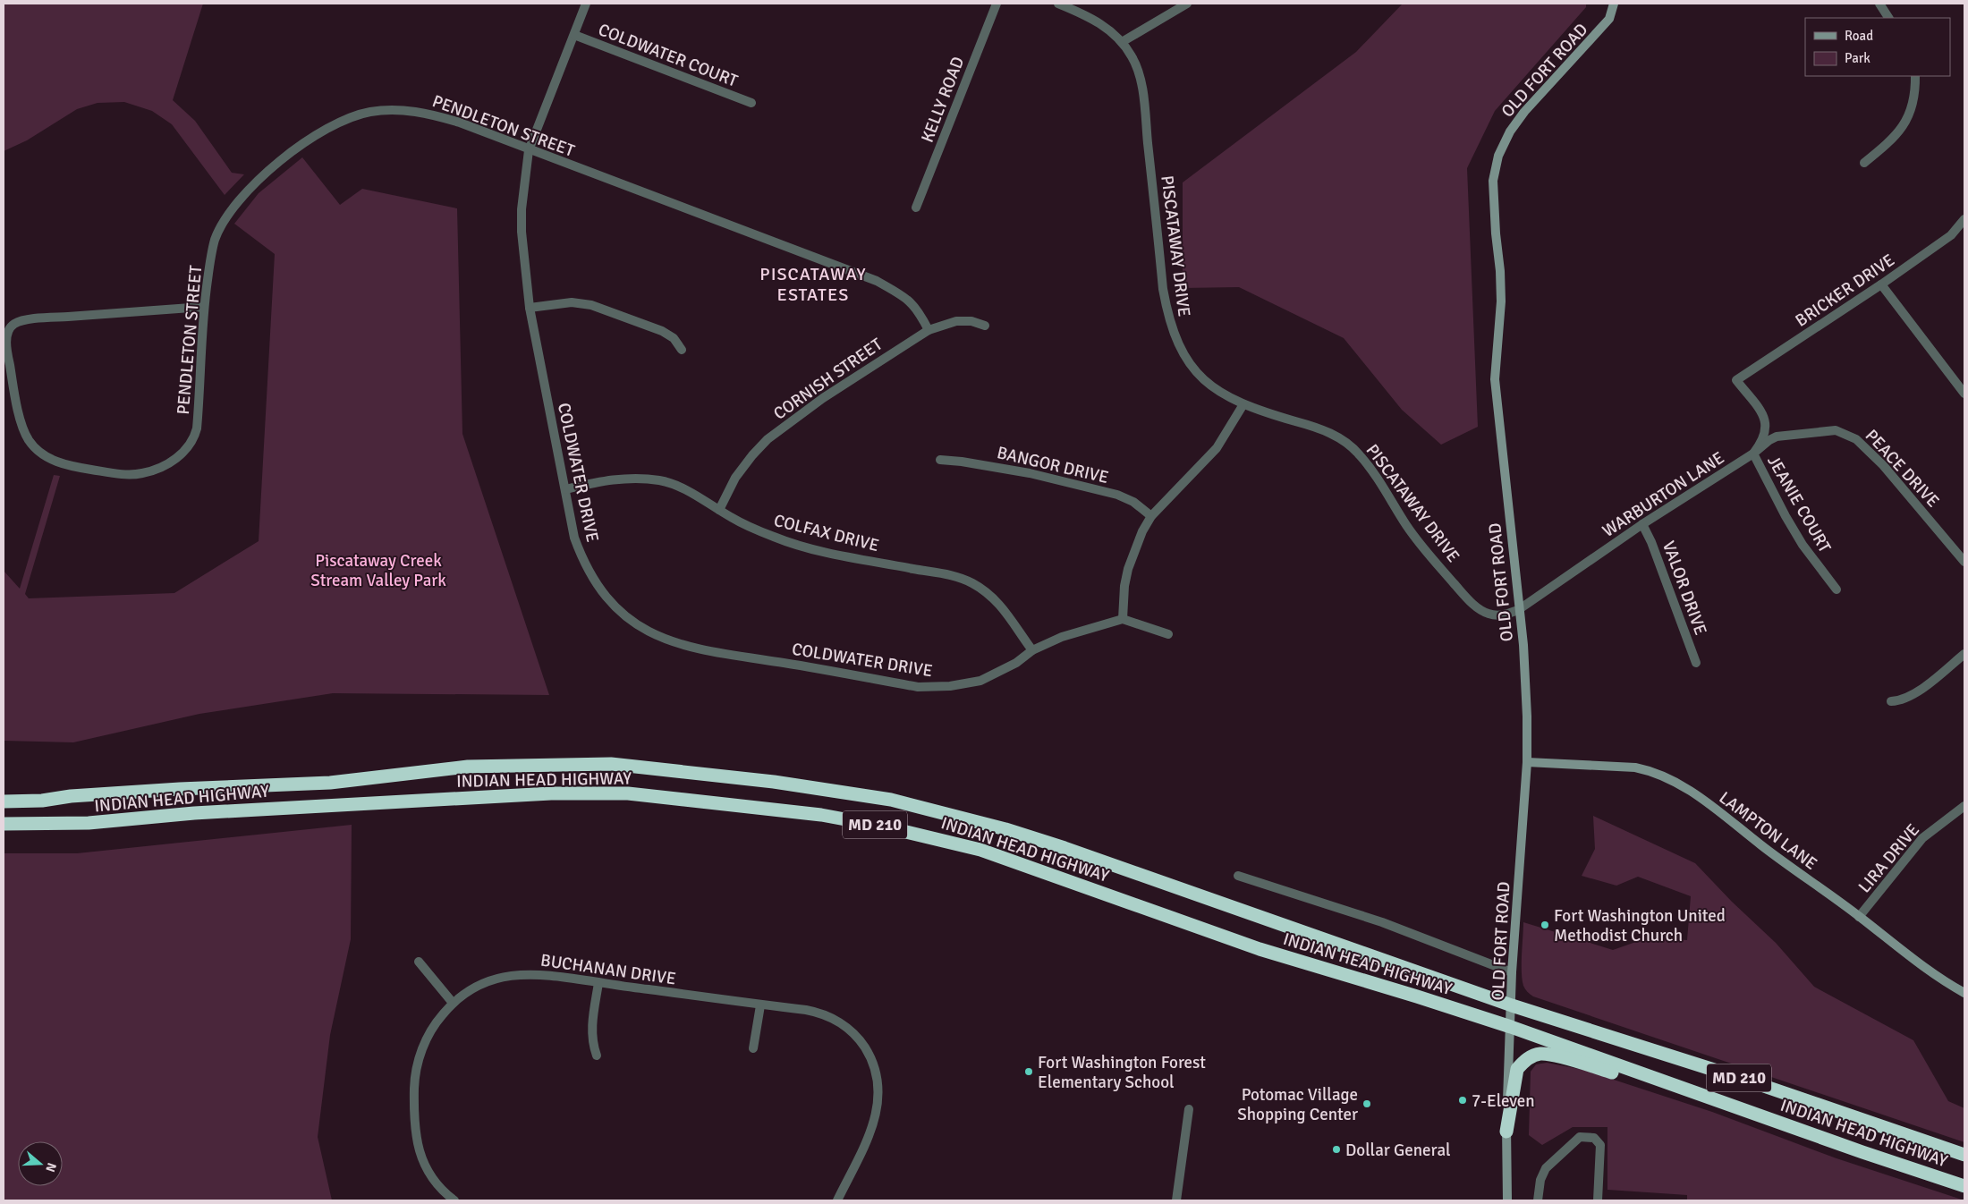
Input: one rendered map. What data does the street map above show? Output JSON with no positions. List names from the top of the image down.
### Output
{
  "streets": {
    "highway": ["INDIAN HEAD HIGHWAY", "MD 210"],
    "main road": ["OLD FORT ROAD", "LAMPTON LANE"],
    "street": [
      "COLDWATER COURT",
      "KELLY ROAD",
      "PENDLETON STREET",
      "PISCATAWAY DRIVE",
      "BRICKER DRIVE",
      "CORNISH STREET",
      "BANGOR DRIVE",
      "PEACE DRIVE",
      "COLDWATER DRIVE",
      "WARBURTON LANE",
      "JEANIE COURT",
      "COLFAX DRIVE",
      "VALOR DRIVE",
      "LIRA DRIVE",
      "BUCHANAN DRIVE"
    ]
  },
  "crossings": [
    ["COLDWATER COURT", "COLDWATER DRIVE"],
    ["OLD FORT ROAD", "PISCATAWAY DRIVE"],
    ["OLD FORT ROAD", "WARBURTON LANE"],
    ["OLD FORT ROAD", "INDIAN HEAD HIGHWAY"],
    ["OLD FORT ROAD", "LAMPTON LANE"],
    ["PENDLETON STREET", "CORNISH STREET"],
    ["PENDLETON STREET", "COLDWATER DRIVE"],
    ["PISCATAWAY DRIVE", "WARBURTON LANE"],
    ["BRICKER DRIVE", "WARBURTON LANE"],
    ["CORNISH STREET", "COLFAX DRIVE"],
    ["PEACE DRIVE", "WARBURTON LANE"],
    ["PEACE DRIVE", "JEANIE COURT"],
    ["COLDWATER DRIVE", "COLFAX DRIVE"],
    ["WARBURTON LANE", "JEANIE COURT"],
    ["WARBURTON LANE", "VALOR DRIVE"],
    ["LAMPTON LANE", "LIRA DRIVE"]
  ],
  "districts": ["PISCATAWAY ESTATES"],
  "parks": ["Piscataway Creek Stream Valley Park"],
  "places": [
    "Fort Washington United Methodist Church",
    "Fort Washington Forest Elementary School",
    "7-Eleven",
    "Potomac Village Shopping Center",
    "Dollar General"
  ],
  "legend": ["Road", "Park"],
  "north": "right"
}
